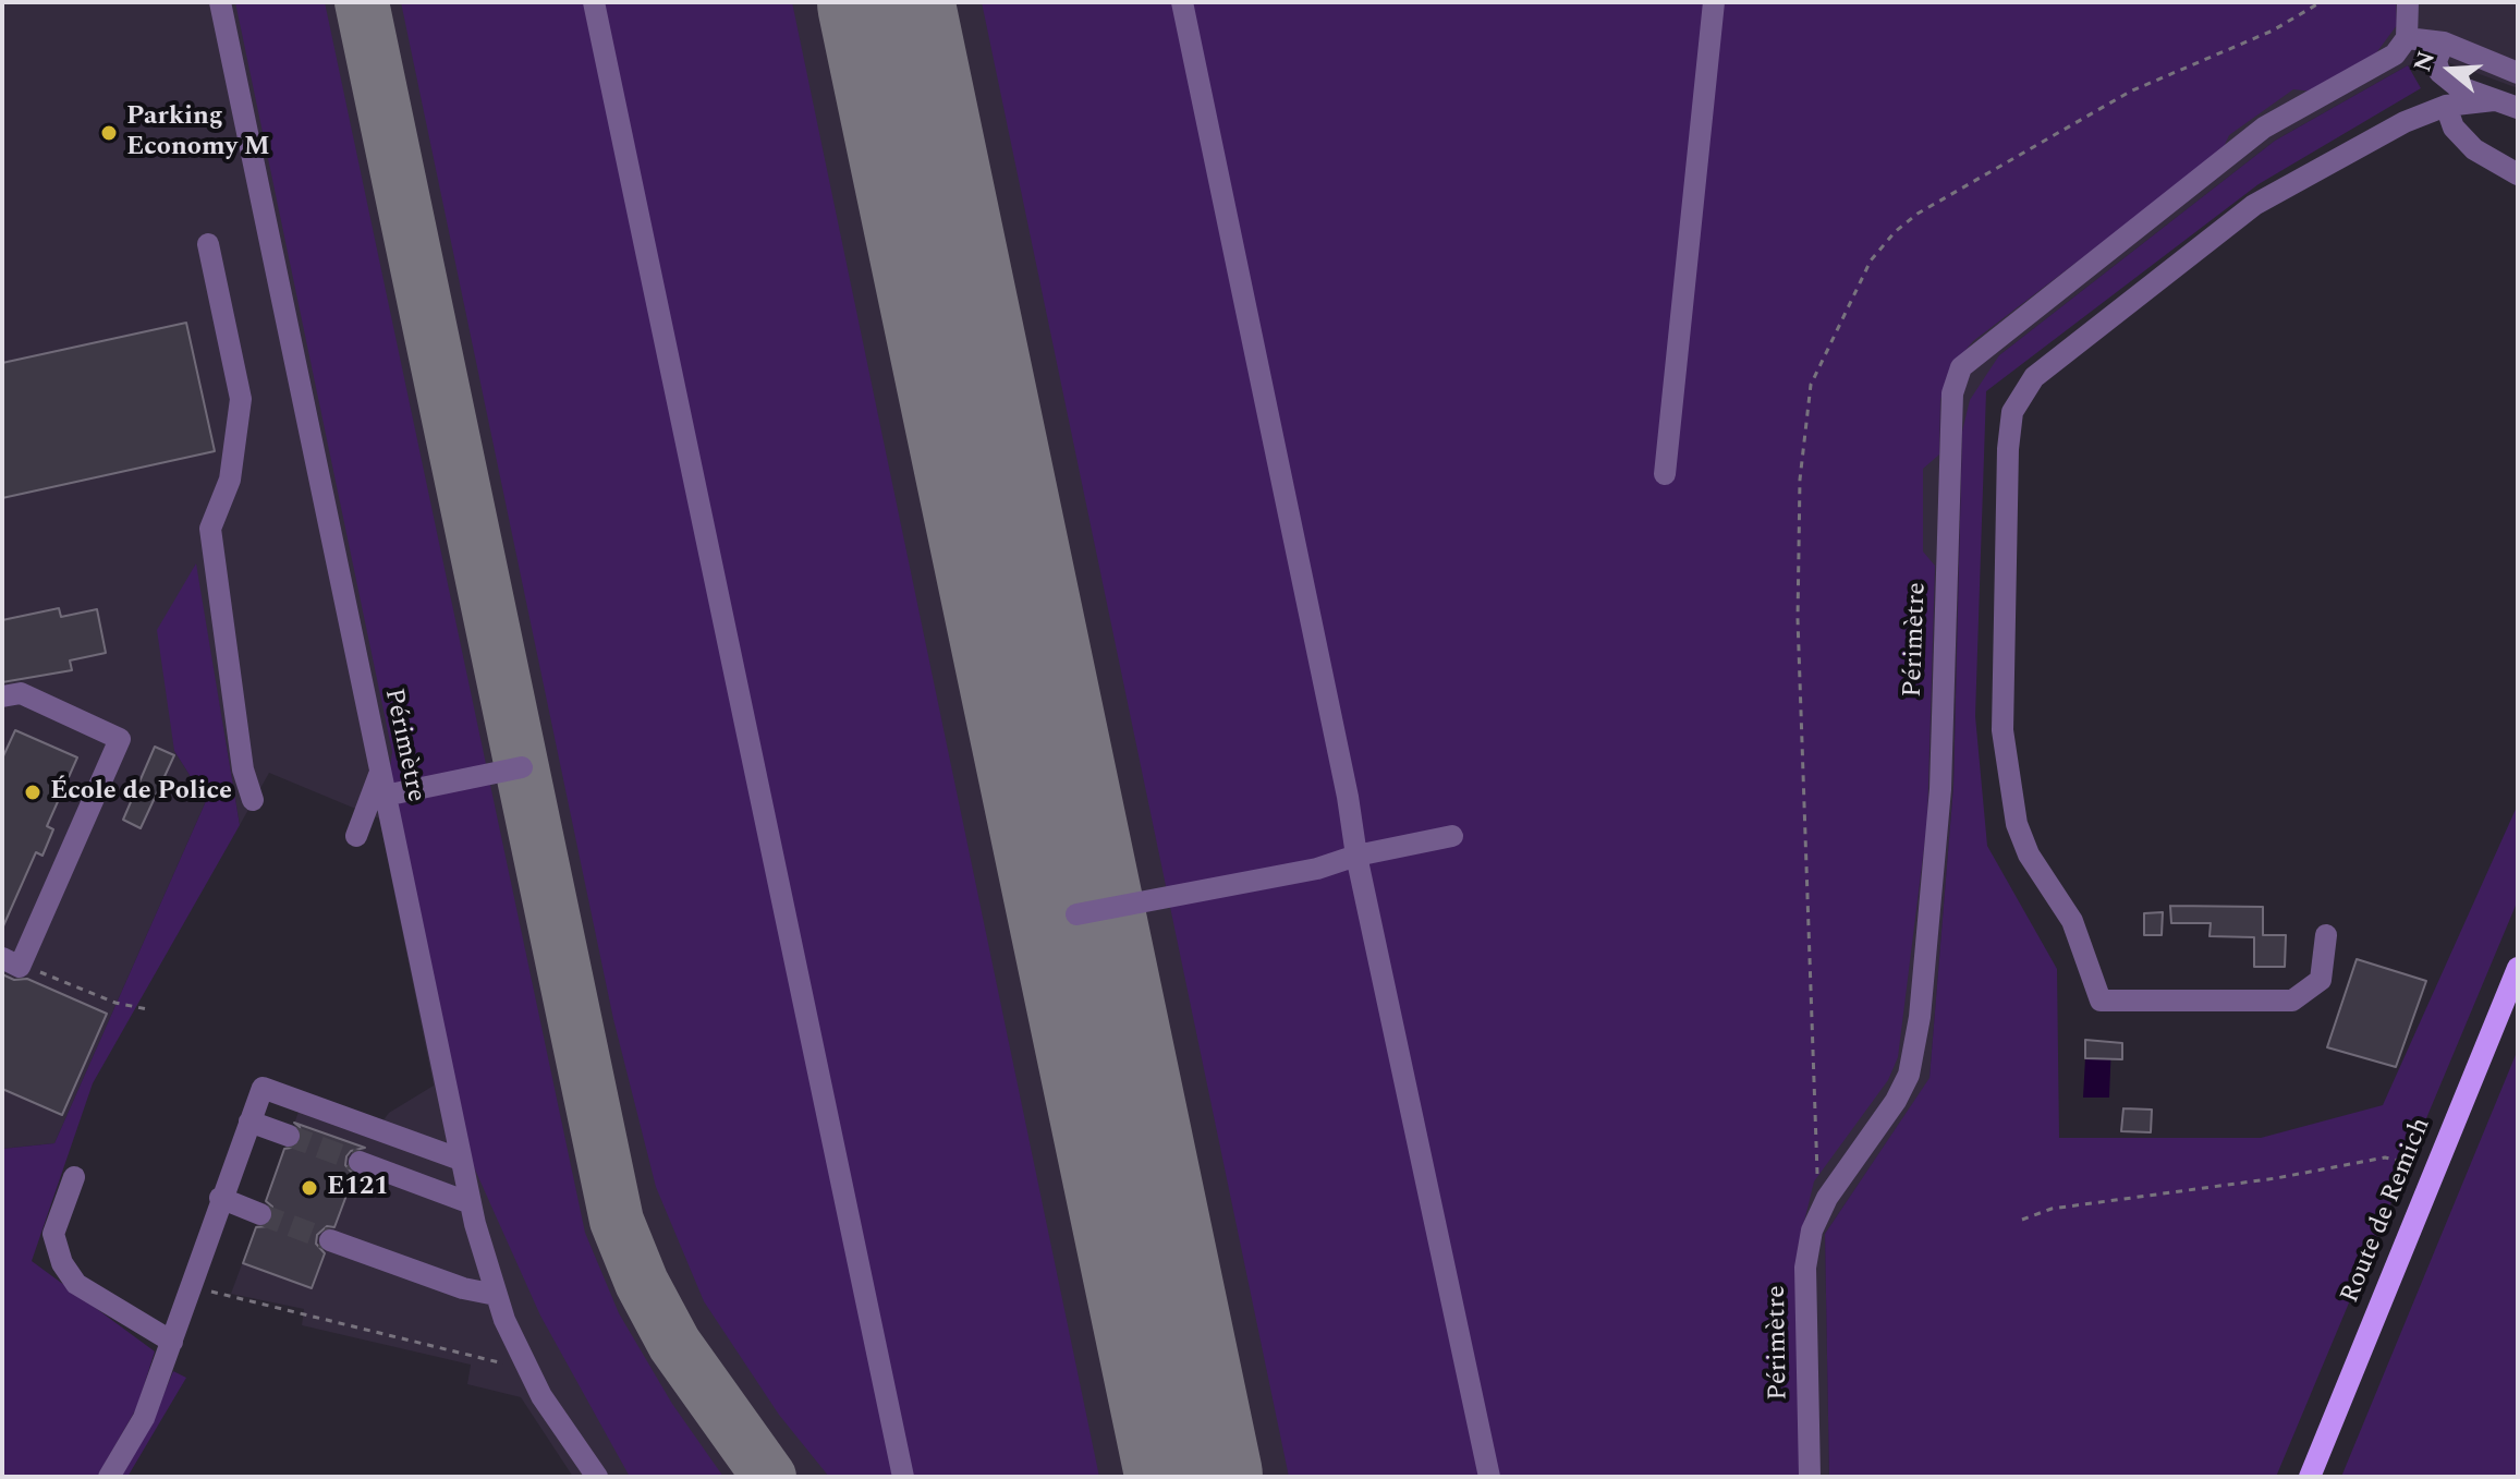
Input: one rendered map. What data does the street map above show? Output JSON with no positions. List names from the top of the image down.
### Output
{
  "streets": {
    "main road": ["Route de Remich"],
    "lane": ["Périmètre"]
  },
  "places": ["Parking Economy M", "École de Police", "E121"],
  "north": "left"
}
